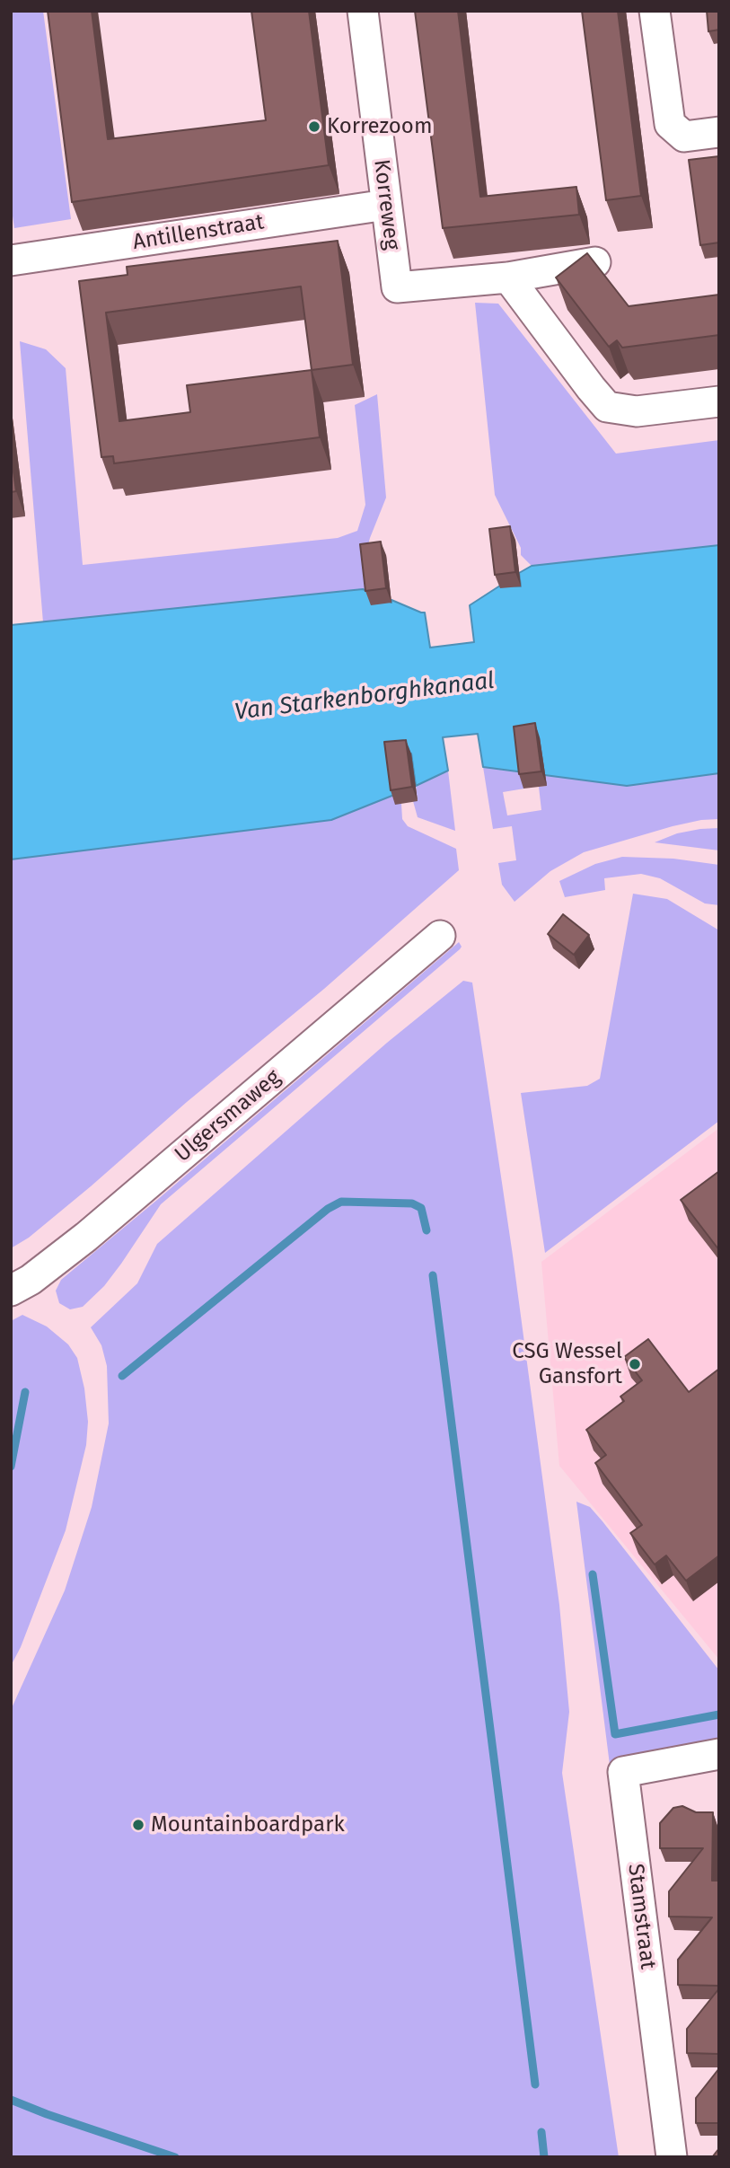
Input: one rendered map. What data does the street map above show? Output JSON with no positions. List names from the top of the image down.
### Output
{
  "streets": {
    "street": [
      "Korreweg",
      "Antillenstraat",
      "Ulgersmaweg",
      "Stamstraat"
    ]
  },
  "crossings": [
    ["Korreweg", "Antillenstraat"]
  ],
  "water": ["Van Starkenborghkanaal"],
  "places": ["Korrezoom", "CSG Wessel Gansfort", "Mountainboardpark"]
}
